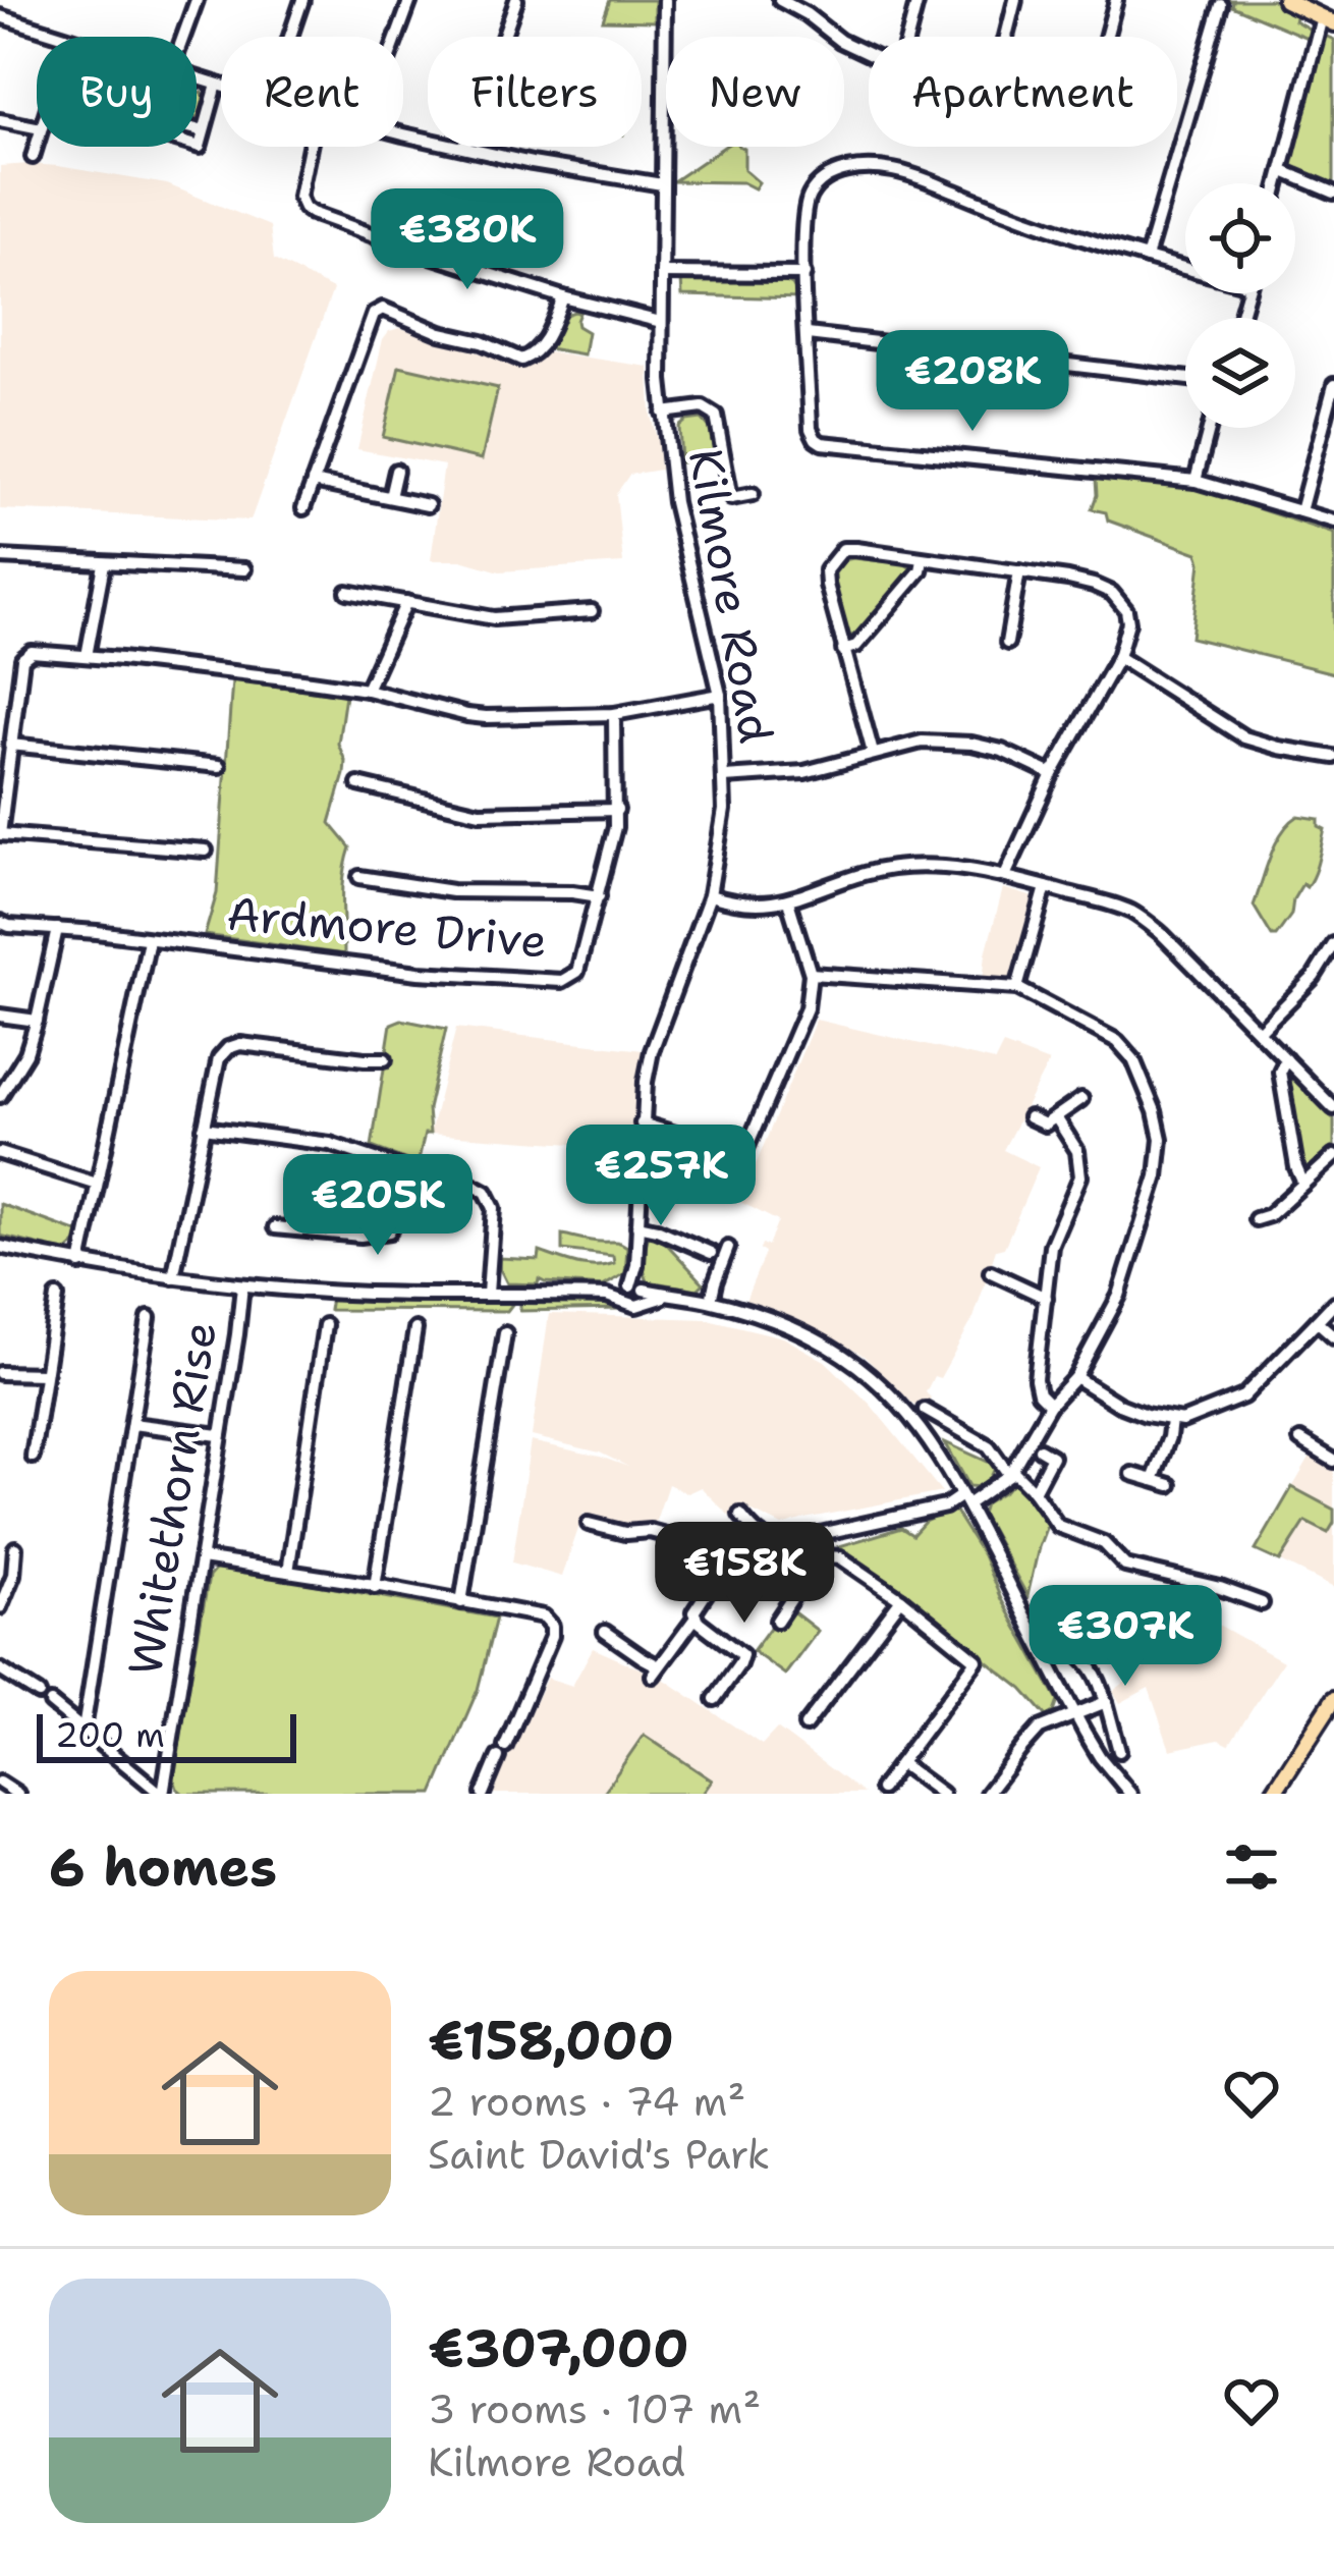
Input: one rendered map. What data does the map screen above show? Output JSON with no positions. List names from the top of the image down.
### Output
{
  "streets": {
    "street": ["Kilmore Road", "Ardmore Drive", "Whitethorn Rise"]
  },
  "scale_bar": "200 m",
  "page": {
    "chip": [
      "Buy",
      "Rent",
      "Filters",
      "New",
      "Apartment"
    ],
    "price": [
      "€380K",
      "€208K",
      "€257K",
      "€205K",
      "€158K",
      "€307K"
    ],
    "scale": "200 m",
    "heading": "6 homes",
    "list": [
      {
        "name": "€158,000",
        "note": "2 rooms · 74 m² · Saint David's Park"
      },
      {
        "name": "€307,000",
        "note": "3 rooms · 107 m² · Kilmore Road"
      }
    ]
  }
}
